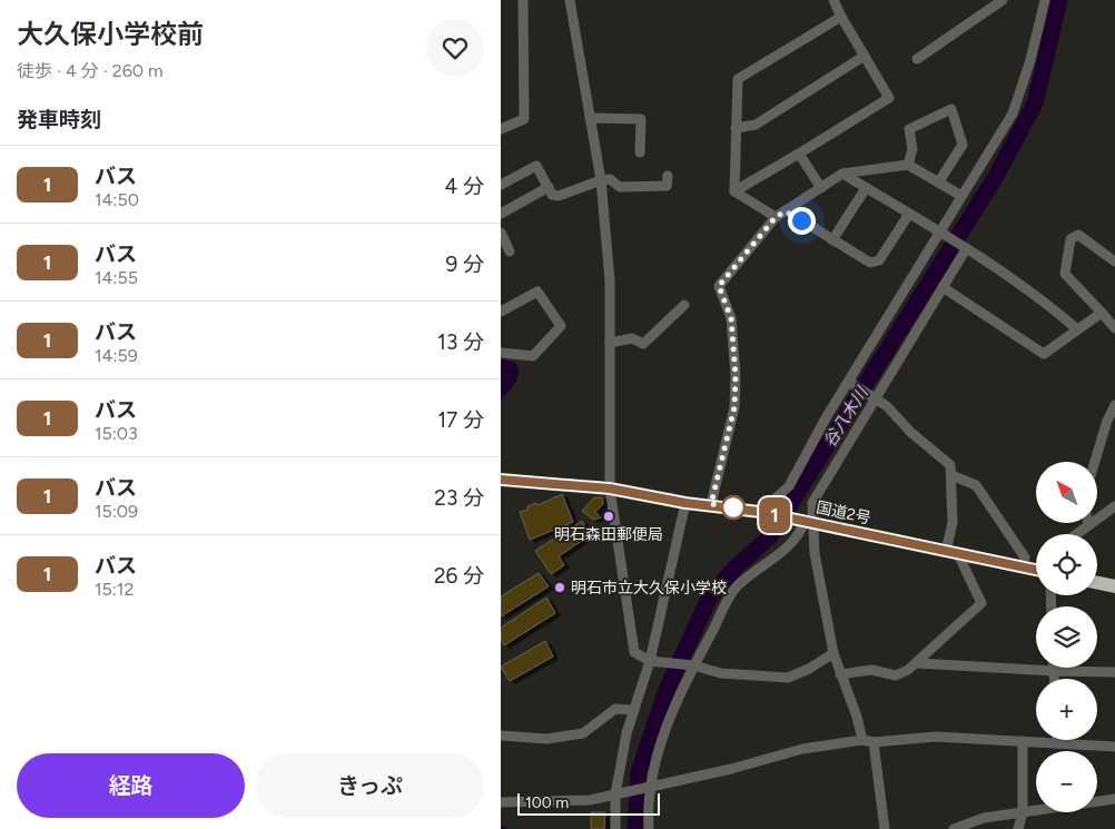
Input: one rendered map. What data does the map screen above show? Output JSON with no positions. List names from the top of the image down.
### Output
{
  "streets": {
    "highway": ["国道2号"]
  },
  "water": ["谷八木川"],
  "places": ["明石森田郵便局", "明石市立大久保小学校"],
  "lines": ["bus line 1"],
  "scale_bar": "100 m",
  "north": "top left",
  "page": {
    "heading": [
      ["大久保小学校前", "徒歩 · 4 分 · 260 m"],
      "発車時刻"
    ],
    "on_map": "1",
    "list": [
      {
        "mark": "1",
        "name": "バス",
        "note": "14:50",
        "value": "4 分"
      },
      {
        "mark": "1",
        "name": "バス",
        "note": "14:55",
        "value": "9 分"
      },
      {
        "mark": "1",
        "name": "バス",
        "note": "14:59",
        "value": "13 分"
      },
      {
        "mark": "1",
        "name": "バス",
        "note": "15:03",
        "value": "17 分"
      },
      {
        "mark": "1",
        "name": "バス",
        "note": "15:09",
        "value": "23 分"
      },
      {
        "mark": "1",
        "name": "バス",
        "note": "15:12",
        "value": "26 分"
      }
    ],
    "map_buttons": ["+", "−"],
    "buttons": ["経路", "きっぷ"],
    "scale": "100 m"
  }
}
